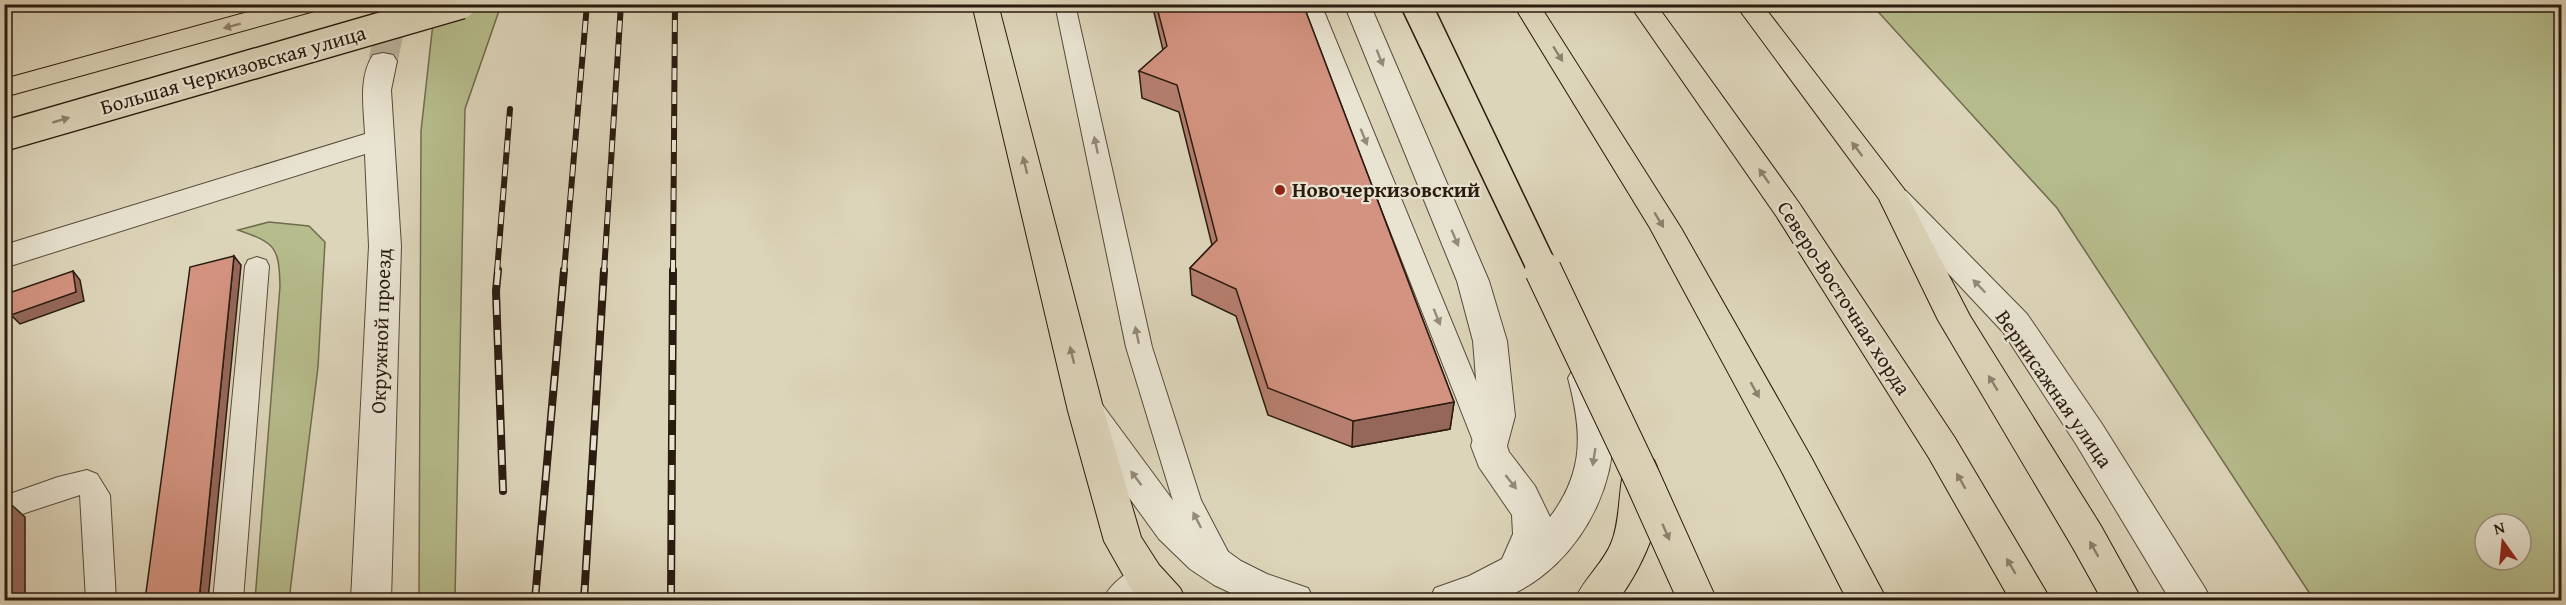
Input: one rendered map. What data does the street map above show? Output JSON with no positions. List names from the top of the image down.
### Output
{
  "streets": {
    "main road": ["Большая Черкизовская улица", "Северо-Восточная хорда"],
    "street": ["Окружной проезд", "Вернисажная улица"]
  },
  "one_way": ["Вернисажная улица"],
  "places": ["Новочеркизовский"],
  "north": "top"
}
